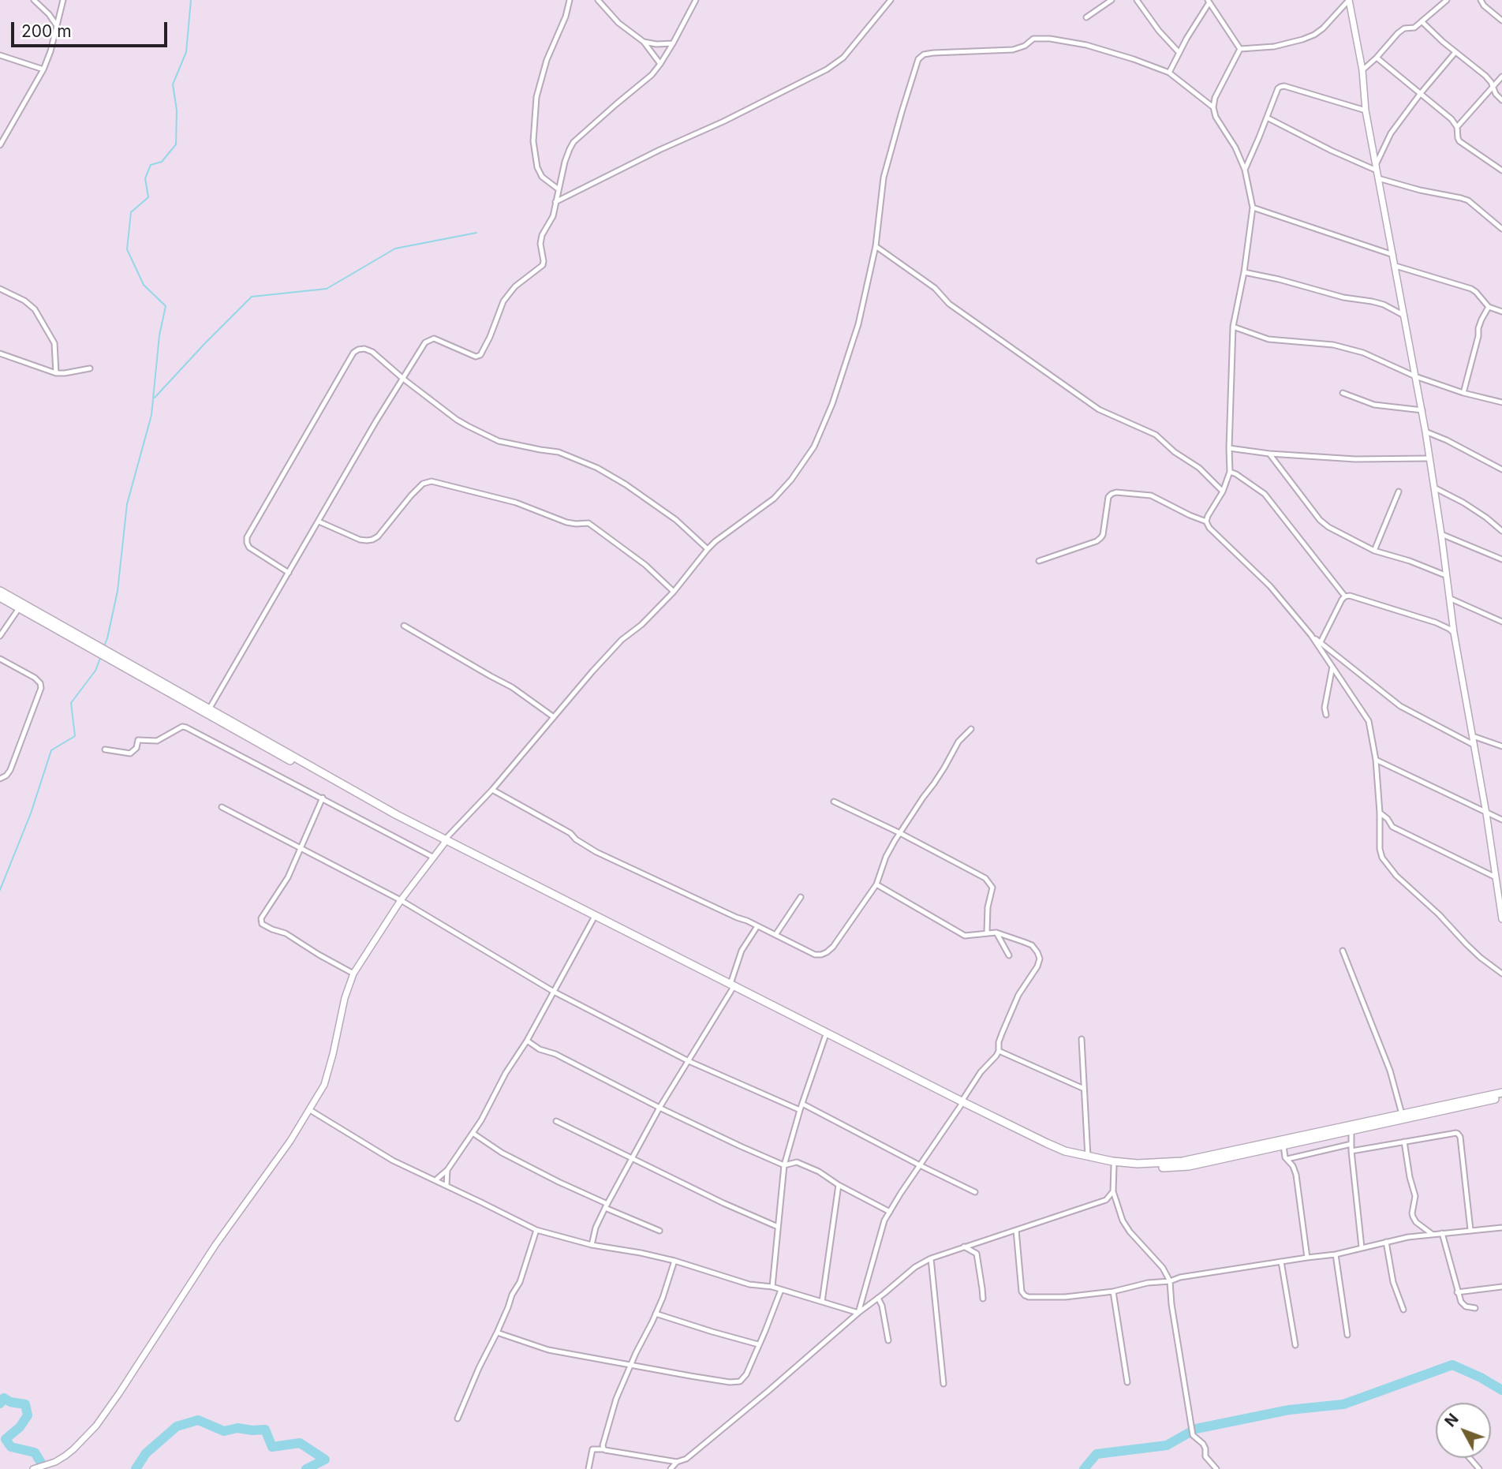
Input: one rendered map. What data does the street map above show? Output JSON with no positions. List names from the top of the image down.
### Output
{
  "scale_bar": "200 m",
  "north": "top left"
}
